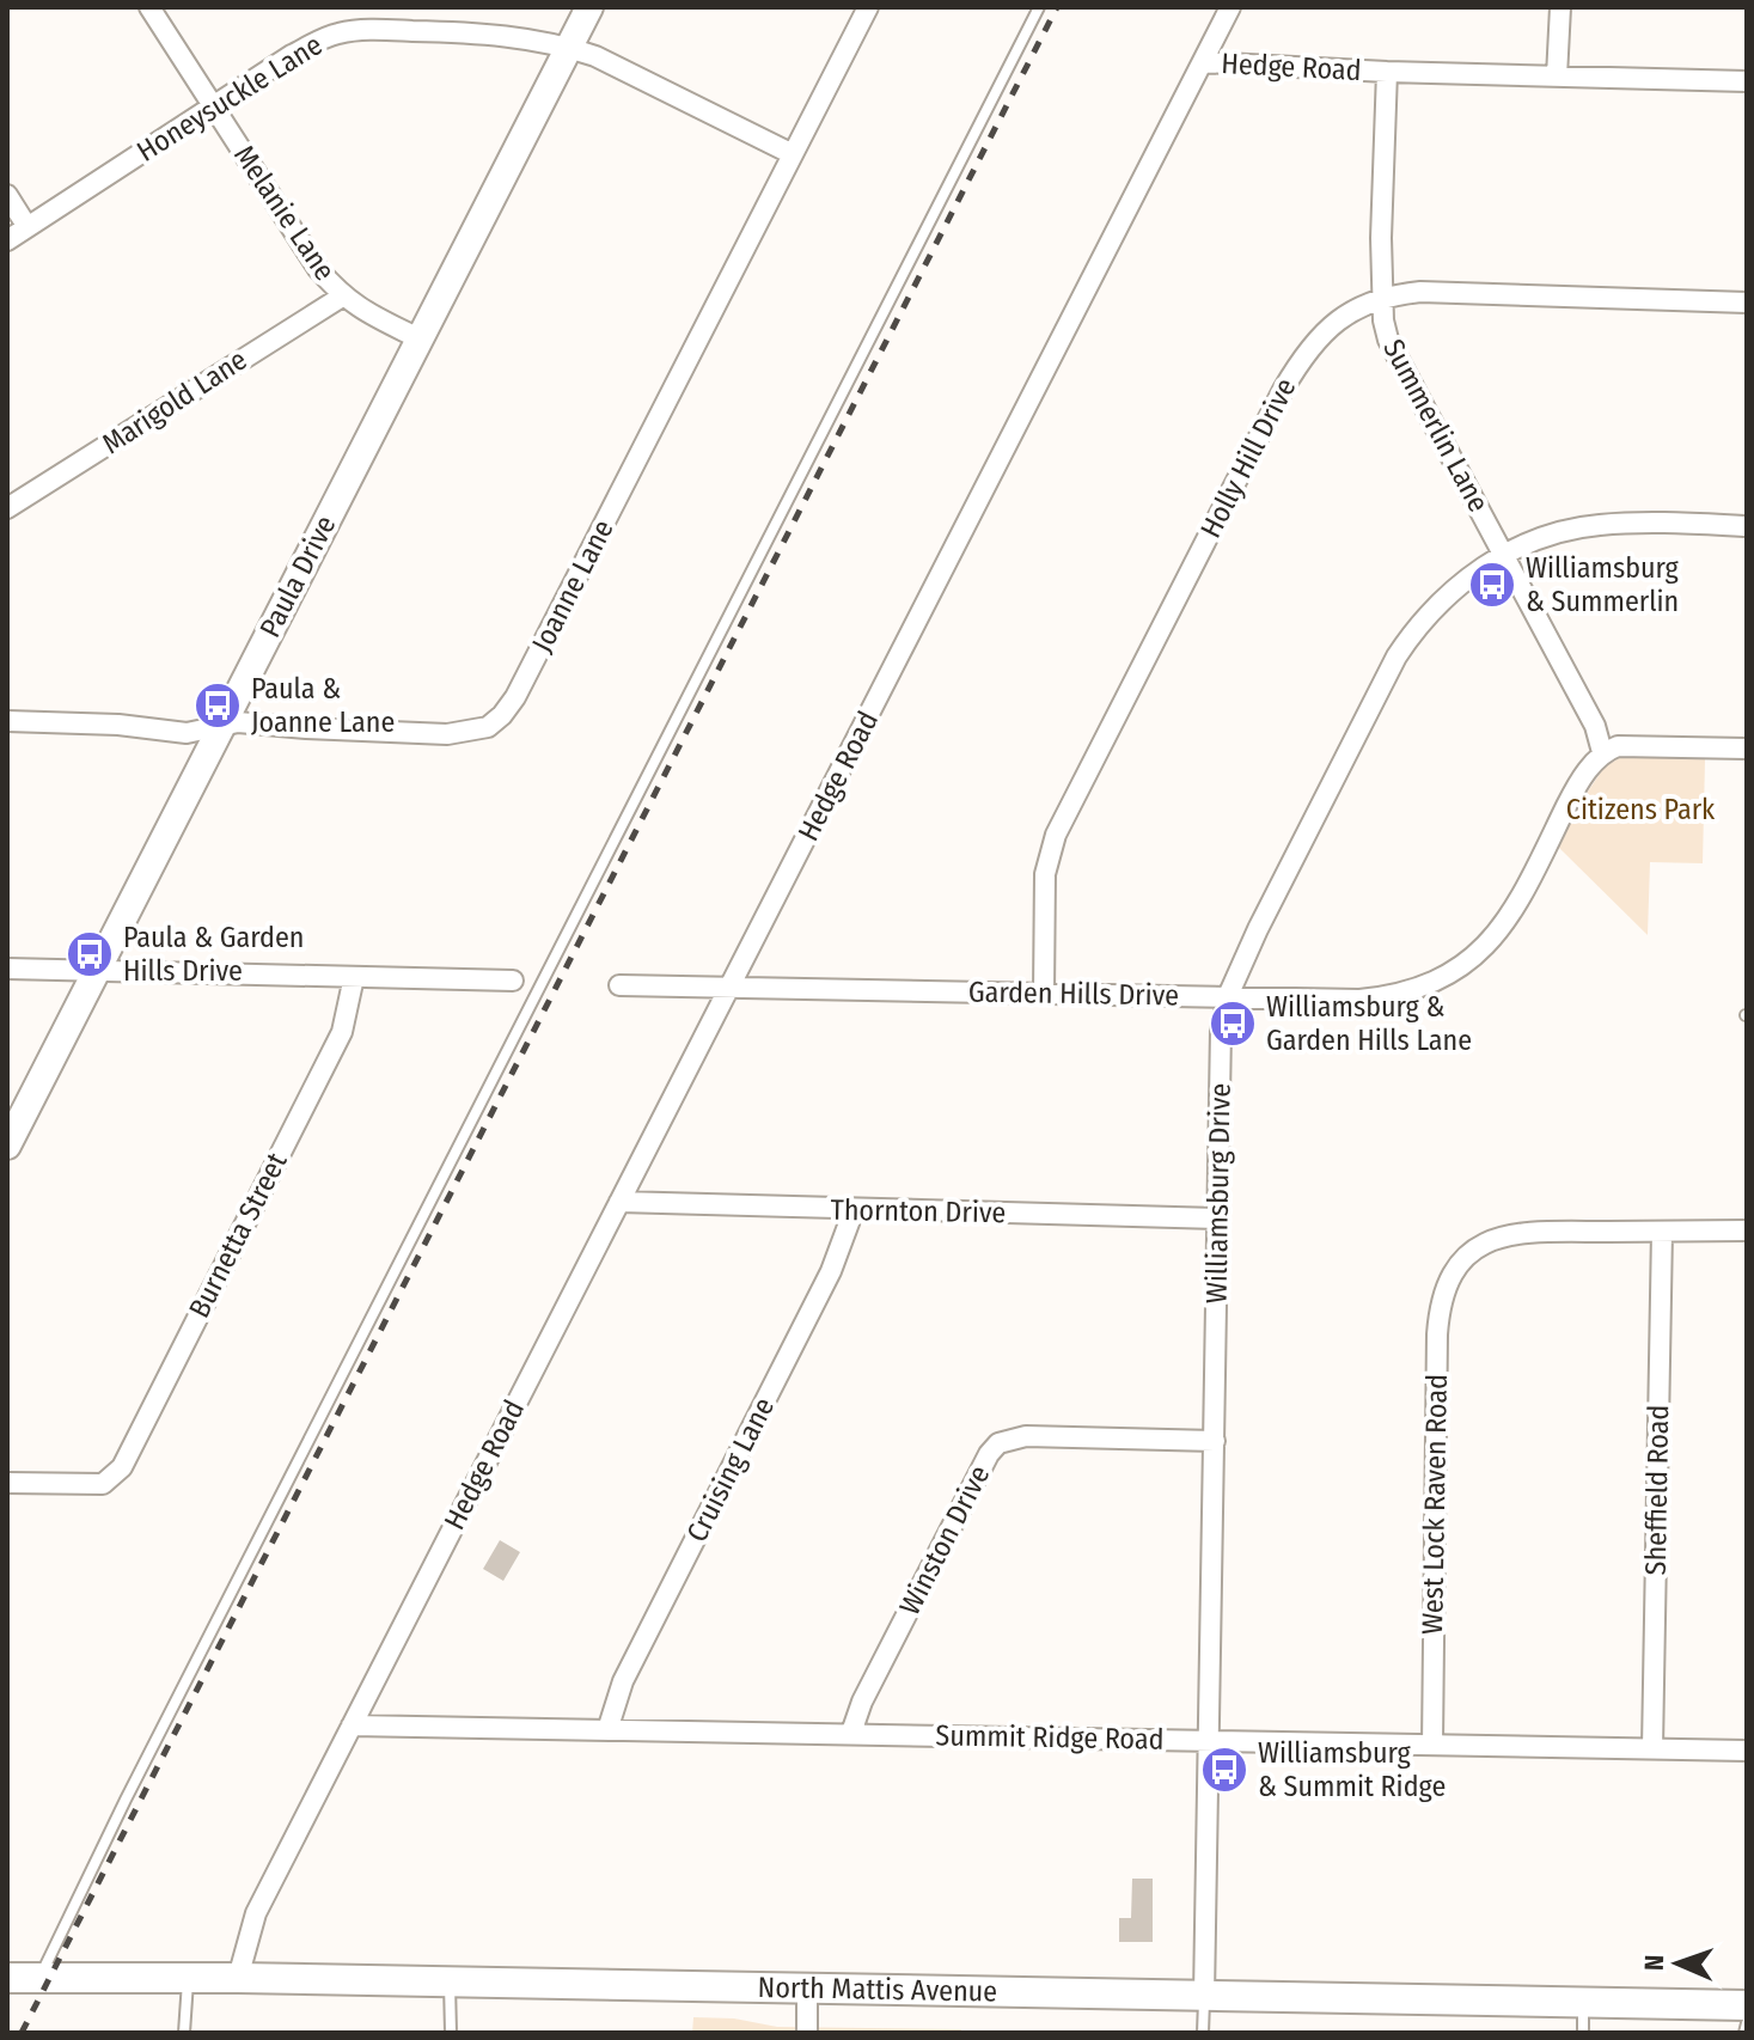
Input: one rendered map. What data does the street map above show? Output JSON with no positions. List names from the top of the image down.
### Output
{
  "streets": {
    "main road": ["North Mattis Avenue"],
    "street": [
      "Hedge Road",
      "Honeysuckle Lane",
      "Melanie Lane",
      "Marigold Lane",
      "Summerlin Lane",
      "Holly Hill Drive",
      "Paula Drive",
      "Joanne Lane",
      "Garden Hills Drive",
      "Williamsburg Drive",
      "Thornton Drive",
      "Burnetta Street",
      "Cruising Lane",
      "Sheffield Road",
      "West Lock Raven Road",
      "Winston Drive",
      "Summit Ridge Road"
    ]
  },
  "crossings": [
    ["Hedge Road", "Summerlin Lane"],
    ["Hedge Road", "Garden Hills Drive"],
    ["Hedge Road", "Thornton Drive"],
    ["Hedge Road", "Summit Ridge Road"],
    ["Hedge Road", "North Mattis Avenue"],
    ["Honeysuckle Lane", "Melanie Lane"],
    ["Honeysuckle Lane", "Paula Drive"],
    ["Honeysuckle Lane", "Joanne Lane"],
    ["Melanie Lane", "Marigold Lane"],
    ["Melanie Lane", "Paula Drive"],
    ["Summerlin Lane", "Holly Hill Drive"],
    ["Summerlin Lane", "Garden Hills Drive"],
    ["Summerlin Lane", "Williamsburg Drive"],
    ["Holly Hill Drive", "Garden Hills Drive"],
    ["Paula Drive", "Joanne Lane"],
    ["Garden Hills Drive", "Williamsburg Drive"],
    ["Williamsburg Drive", "Thornton Drive"],
    ["Williamsburg Drive", "Winston Drive"],
    ["Williamsburg Drive", "Summit Ridge Road"],
    ["Williamsburg Drive", "North Mattis Avenue"],
    ["Thornton Drive", "Cruising Lane"],
    ["Cruising Lane", "Summit Ridge Road"],
    ["Sheffield Road", "West Lock Raven Road"],
    ["Sheffield Road", "Summit Ridge Road"],
    ["West Lock Raven Road", "Summit Ridge Road"],
    ["Winston Drive", "Summit Ridge Road"]
  ],
  "parks": ["Citizens Park"],
  "places": {
    "bus stop": [
      "Williamsburg & Summerlin",
      "Paula & Joanne Lane",
      "Paula & Garden Hills Drive",
      "Williamsburg & Garden Hills Lane",
      "Williamsburg & Summit Ridge"
    ]
  },
  "north": "left"
}
